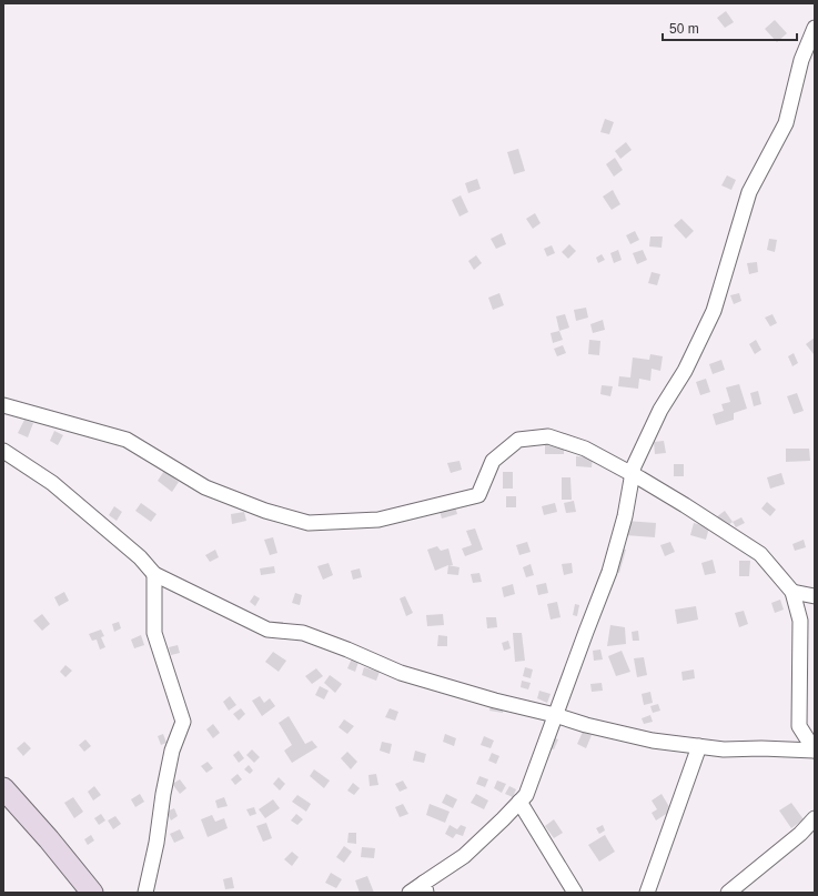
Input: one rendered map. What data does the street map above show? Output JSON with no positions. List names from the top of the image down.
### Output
{
  "scale_bar": "50 m"
}
